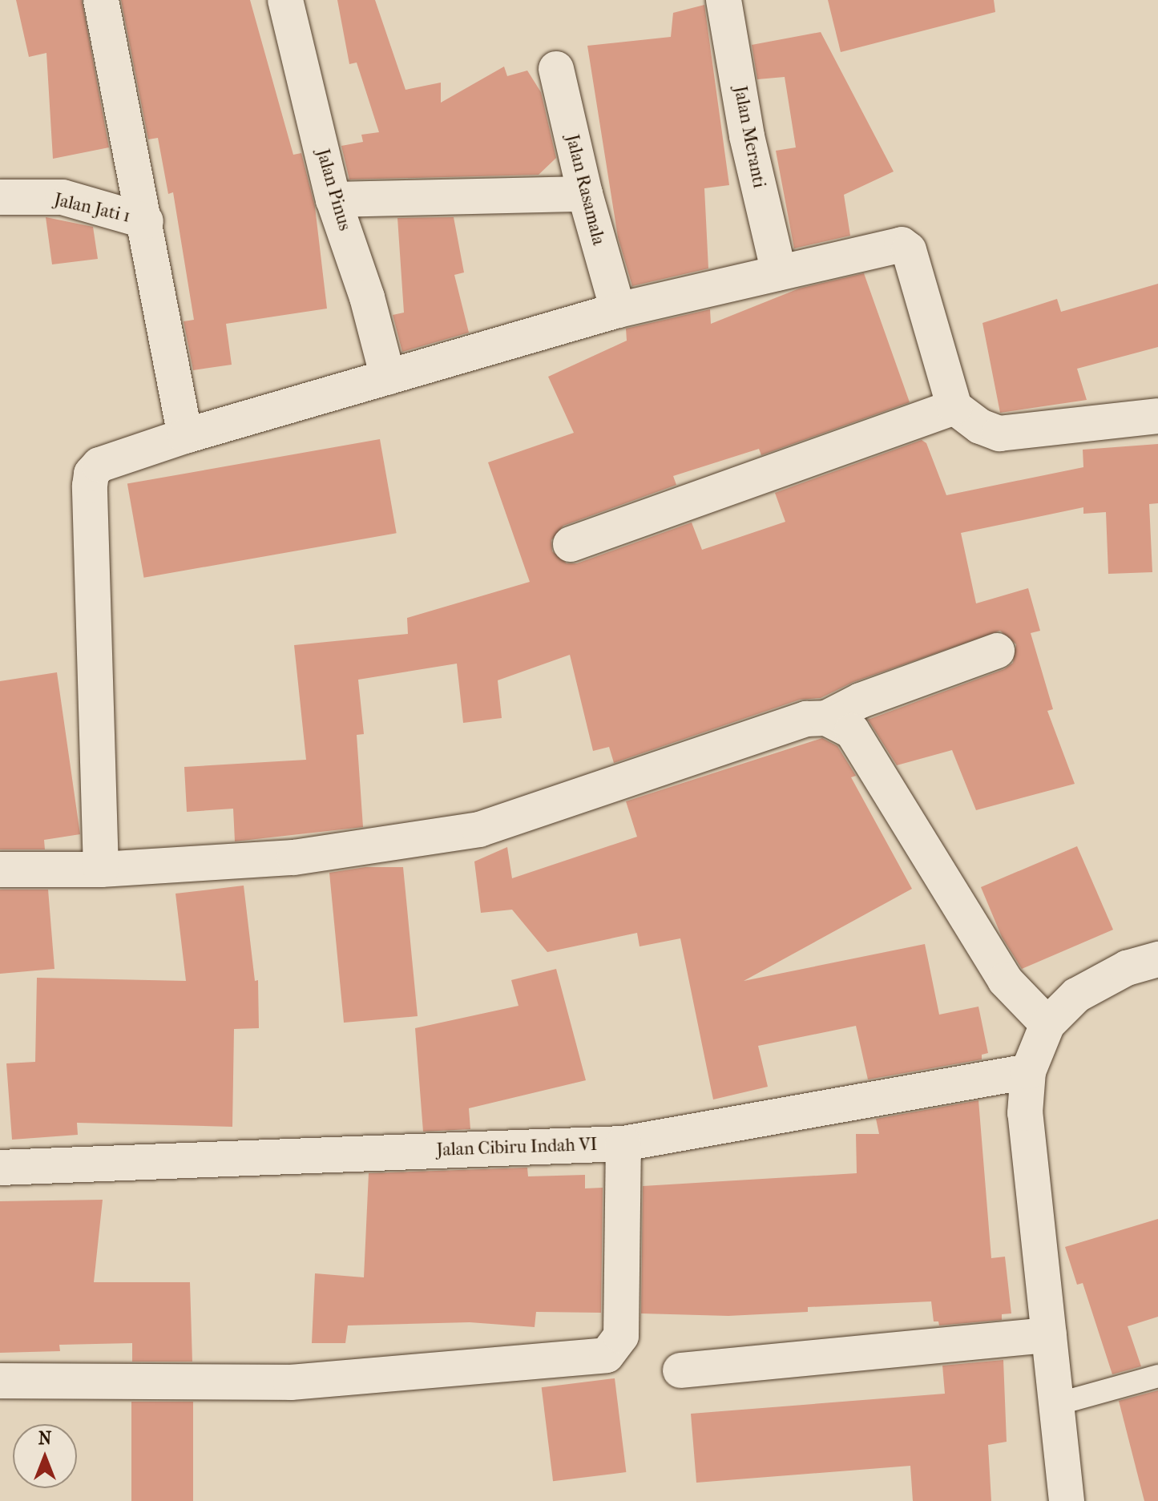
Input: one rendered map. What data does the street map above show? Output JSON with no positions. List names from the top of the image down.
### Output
{
  "streets": {
    "street": [
      "Jalan Meranti",
      "Jalan Pinus",
      "Jalan Rasamala",
      "Jalan Jati 1",
      "Jalan Cibiru Indah VI"
    ]
  },
  "north": "top"
}
